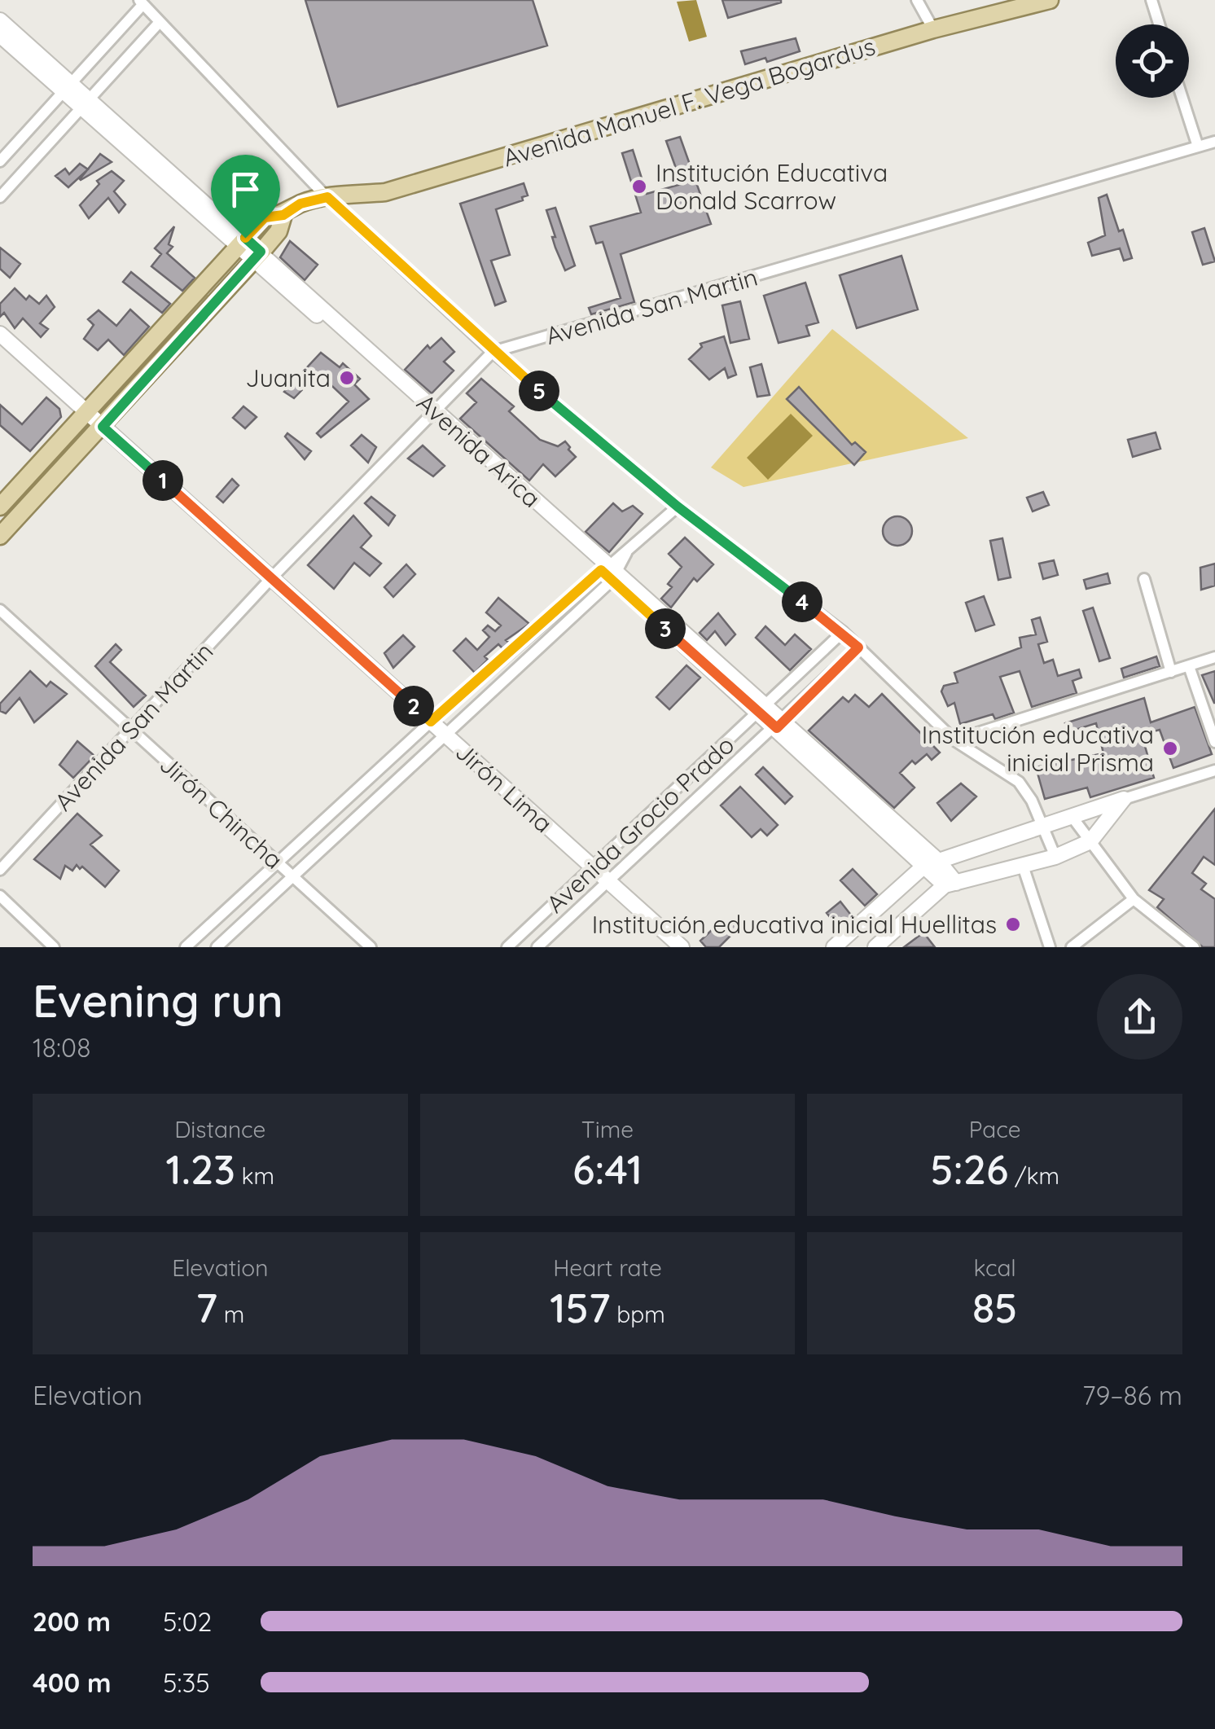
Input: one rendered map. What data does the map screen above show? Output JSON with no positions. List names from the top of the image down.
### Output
{
  "streets": {
    "main road": ["Avenida Manuel F. Vega Bogardus"],
    "street": [
      "Avenida San Martin",
      "Avenida Arica",
      "Jirón Lima",
      "Jirón Chincha",
      "Avenida Grocio Prado"
    ]
  },
  "crossings": [
    ["Avenida Manuel F. Vega Bogardus", "Avenida Arica"],
    ["Avenida Manuel F. Vega Bogardus", "Jirón Lima"],
    ["Avenida San Martin", "Avenida Arica"],
    ["Avenida San Martin", "Jirón Lima"],
    ["Avenida San Martin", "Jirón Chincha"],
    ["Avenida Arica", "Avenida Grocio Prado"],
    ["Jirón Lima", "Avenida Grocio Prado"]
  ],
  "places": [
    "Institución Educativa Donald Scarrow",
    "Juanita",
    "Institución educativa inicial Prisma",
    "Institución educativa inicial Huellitas"
  ],
  "page": {
    "pins": [
      "5",
      "1",
      "4",
      "3",
      "2"
    ],
    "heading": ["Evening run", "18:08"],
    "stats": [
      ["Distance", "1.23 km"],
      ["Time", "6:41"],
      ["Pace", "5:26 /km"],
      ["Elevation", "7 m"],
      ["Heart rate", "157 bpm"],
      ["kcal", "85"]
    ],
    "chart": ["Elevation", "79–86 m"],
    "list": [
      {
        "name": "200 m",
        "note": "5:02"
      },
      {
        "name": "400 m",
        "note": "5:35"
      }
    ]
  }
}
